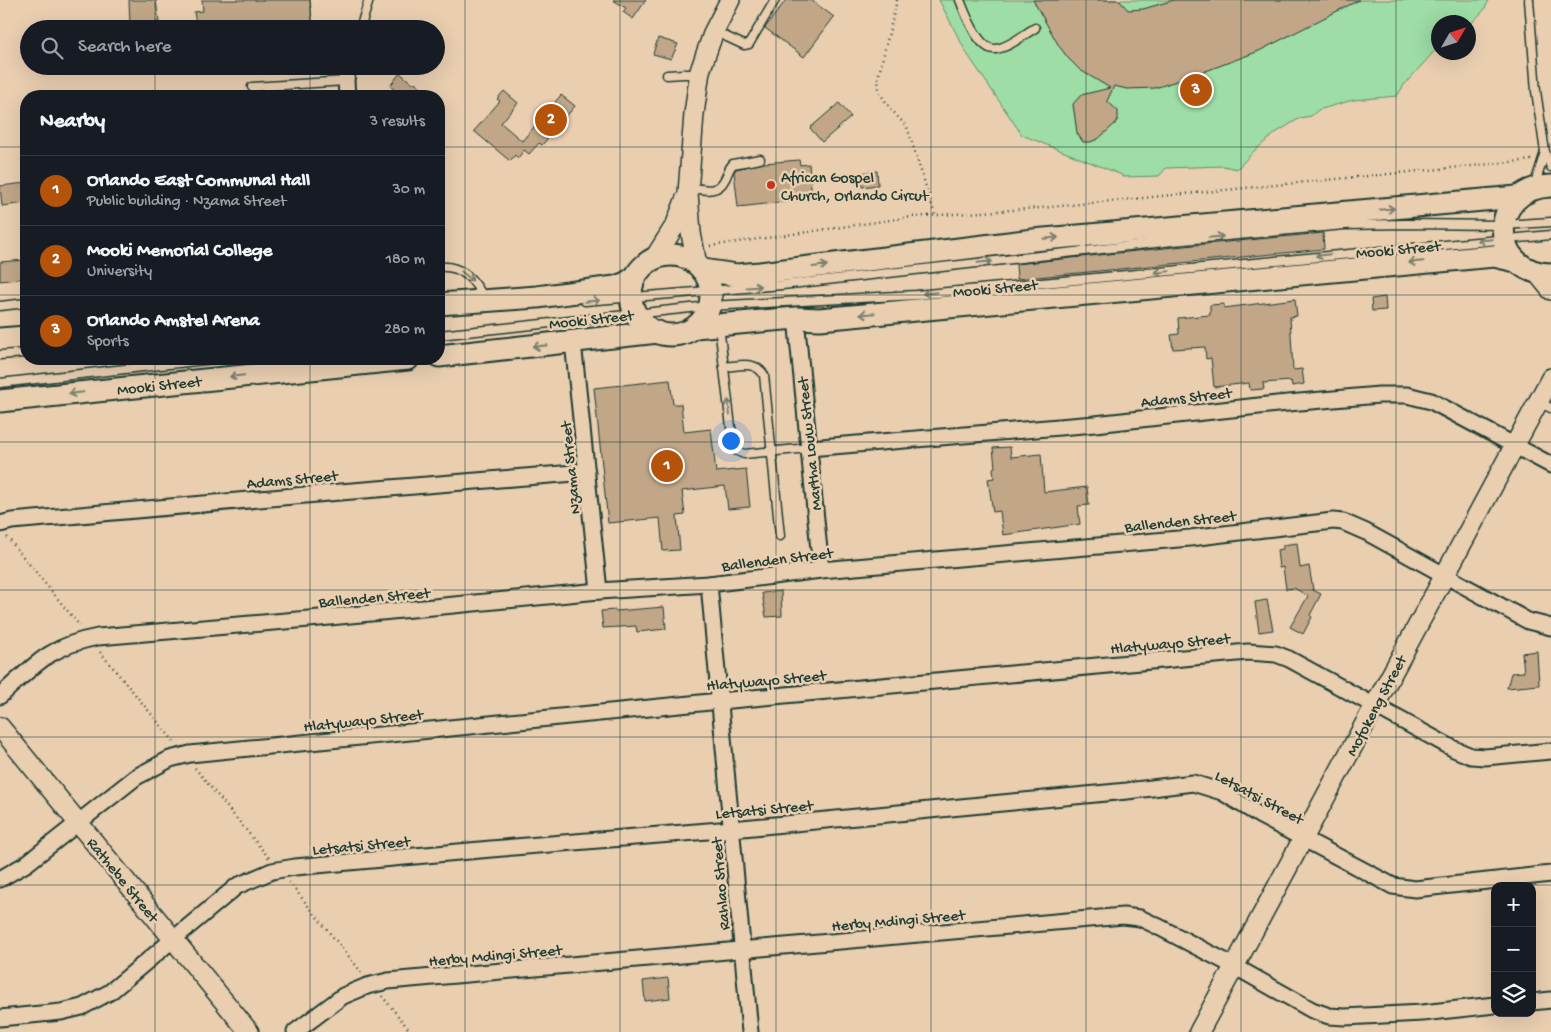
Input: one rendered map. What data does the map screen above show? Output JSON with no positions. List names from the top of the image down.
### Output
{
  "streets": {
    "main road": ["Mooki Street"],
    "street": [
      "Adams Street",
      "Martha Louw Street",
      "Nzama Street",
      "Ballenden Street",
      "Hlatywayo Street",
      "Mofokeng Street",
      "Letsatsi Street",
      "Rathebe Street",
      "Rahlao Street",
      "Herby Mdingi Street"
    ]
  },
  "crossings": [
    ["Mooki Street", "Martha Louw Street"],
    ["Mooki Street", "Nzama Street"],
    ["Adams Street", "Martha Louw Street"],
    ["Adams Street", "Nzama Street"],
    ["Adams Street", "Mofokeng Street"],
    ["Martha Louw Street", "Ballenden Street"],
    ["Nzama Street", "Ballenden Street"],
    ["Ballenden Street", "Mofokeng Street"],
    ["Ballenden Street", "Rahlao Street"],
    ["Hlatywayo Street", "Mofokeng Street"],
    ["Hlatywayo Street", "Rathebe Street"],
    ["Hlatywayo Street", "Rahlao Street"],
    ["Mofokeng Street", "Letsatsi Street"],
    ["Mofokeng Street", "Herby Mdingi Street"],
    ["Letsatsi Street", "Rathebe Street"],
    ["Letsatsi Street", "Rahlao Street"],
    ["Rahlao Street", "Herby Mdingi Street"]
  ],
  "places": ["African Gospel Church, Orlando Circut"],
  "north": "top right",
  "page": {
    "search": "Search here",
    "pins": ["3", "2", "1"],
    "heading": ["Nearby", "3 results"],
    "list": [
      {
        "mark": "1",
        "name": "Orlando East Communal Hall",
        "note": "Public building · Nzama Street",
        "value": "30 m"
      },
      {
        "mark": "2",
        "name": "Mooki Memorial College",
        "note": "University",
        "value": "180 m"
      },
      {
        "mark": "3",
        "name": "Orlando Amstel Arena",
        "note": "Sports",
        "value": "280 m"
      }
    ],
    "map_buttons": ["+", "−"]
  }
}
